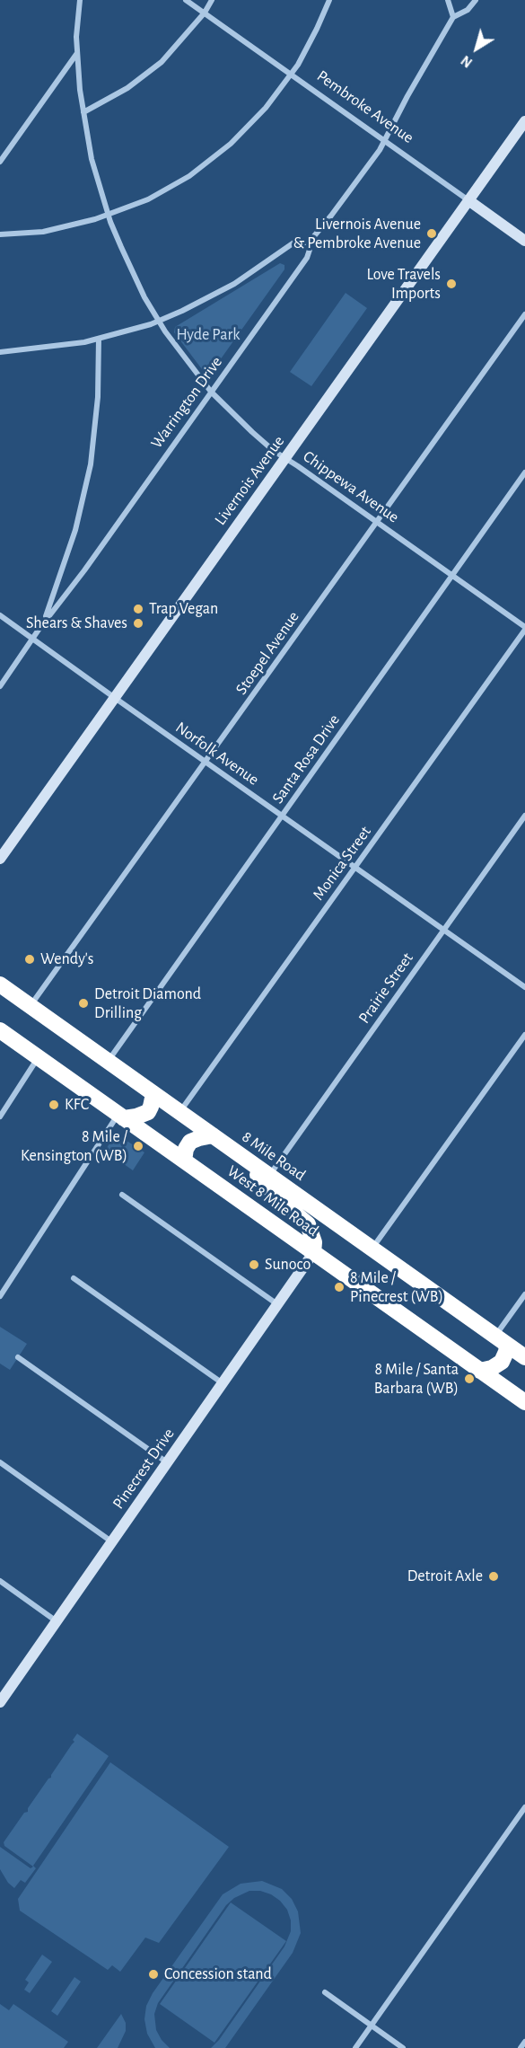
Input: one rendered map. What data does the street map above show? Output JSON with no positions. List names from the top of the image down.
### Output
{
  "streets": {
    "highway": ["8 Mile Road", "West 8 Mile Road"],
    "street": [
      "Pembroke Avenue",
      "Warrington Drive",
      "Livernois Avenue",
      "Chippewa Avenue",
      "Stoepel Avenue",
      "Norfolk Avenue",
      "Santa Rosa Drive",
      "Monica Street",
      "Prairie Street",
      "Pinecrest Drive"
    ]
  },
  "crossings": [
    ["Pembroke Avenue", "Warrington Drive"],
    ["Pembroke Avenue", "Livernois Avenue"],
    ["Warrington Drive", "Chippewa Avenue"],
    ["Warrington Drive", "Norfolk Avenue"],
    ["Livernois Avenue", "Chippewa Avenue"],
    ["Livernois Avenue", "Norfolk Avenue"],
    ["Chippewa Avenue", "Stoepel Avenue"],
    ["Chippewa Avenue", "Santa Rosa Drive"],
    ["Chippewa Avenue", "Monica Street"],
    ["Stoepel Avenue", "Norfolk Avenue"],
    ["Stoepel Avenue", "8 Mile Road"],
    ["Norfolk Avenue", "Santa Rosa Drive"],
    ["Norfolk Avenue", "Monica Street"],
    ["Norfolk Avenue", "Prairie Street"],
    ["Santa Rosa Drive", "8 Mile Road"],
    ["Monica Street", "8 Mile Road"],
    ["Prairie Street", "8 Mile Road"],
    ["West 8 Mile Road", "Pinecrest Drive"]
  ],
  "parks": ["Hyde Park"],
  "places": [
    "Livernois Avenue & Pembroke Avenue",
    "Love Travels Imports",
    "Trap Vegan",
    "Shears & Shaves",
    "Wendy's",
    "Detroit Diamond Drilling",
    "KFC",
    "8 Mile / Kensington (WB)",
    "Sunoco",
    "8 Mile / Pinecrest (WB)",
    "8 Mile / Santa Barbara (WB)",
    "Detroit Axle",
    "Concession stand"
  ],
  "north": "bottom left"
}
